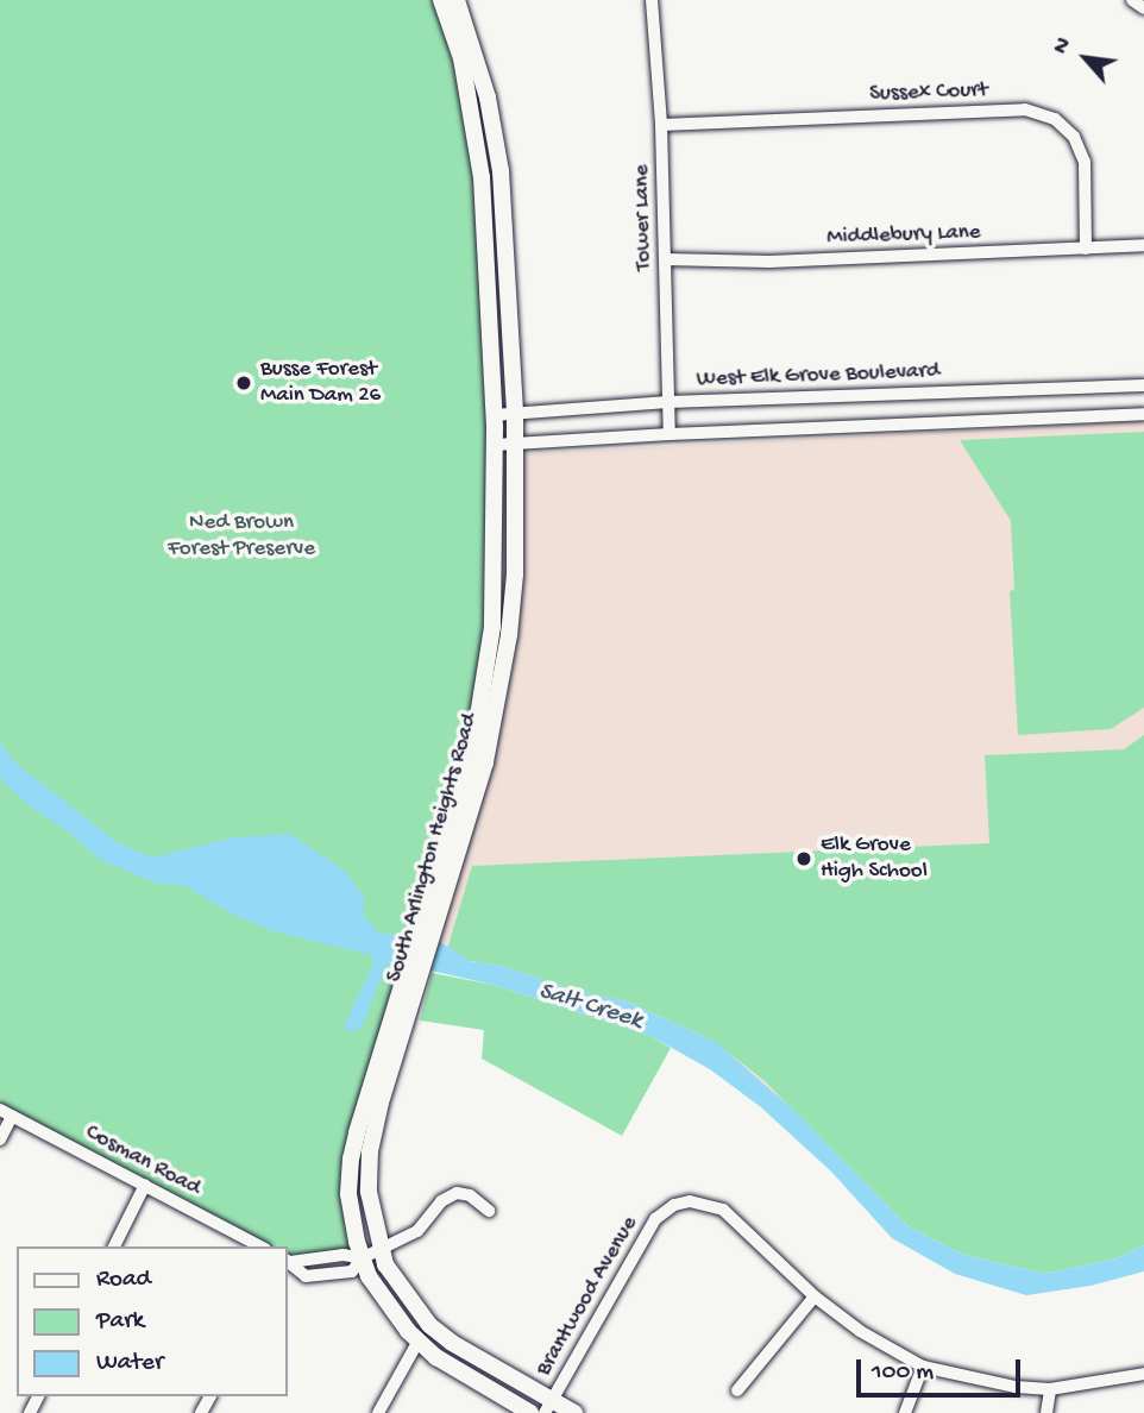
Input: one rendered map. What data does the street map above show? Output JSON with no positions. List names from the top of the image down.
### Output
{
  "streets": {
    "main road": ["South Arlington Heights Road"],
    "street": [
      "Sussex Court",
      "Tower Lane",
      "Middlebury Lane",
      "West Elk Grove Boulevard",
      "Cosman Road",
      "Brantwood Avenue"
    ]
  },
  "crossings": [
    ["Sussex Court", "Tower Lane"],
    ["Sussex Court", "Middlebury Lane"],
    ["Tower Lane", "Middlebury Lane"],
    ["Tower Lane", "West Elk Grove Boulevard"],
    ["West Elk Grove Boulevard", "South Arlington Heights Road"],
    ["South Arlington Heights Road", "Brantwood Avenue"]
  ],
  "water": ["Salt Creek"],
  "parks": ["Ned Brown Forest Preserve"],
  "places": ["Busse Forest Main Dam 26", "Elk Grove High School"],
  "legend": ["Road", "Park", "Water"],
  "scale_bar": "100 m",
  "north": "top left"
}
